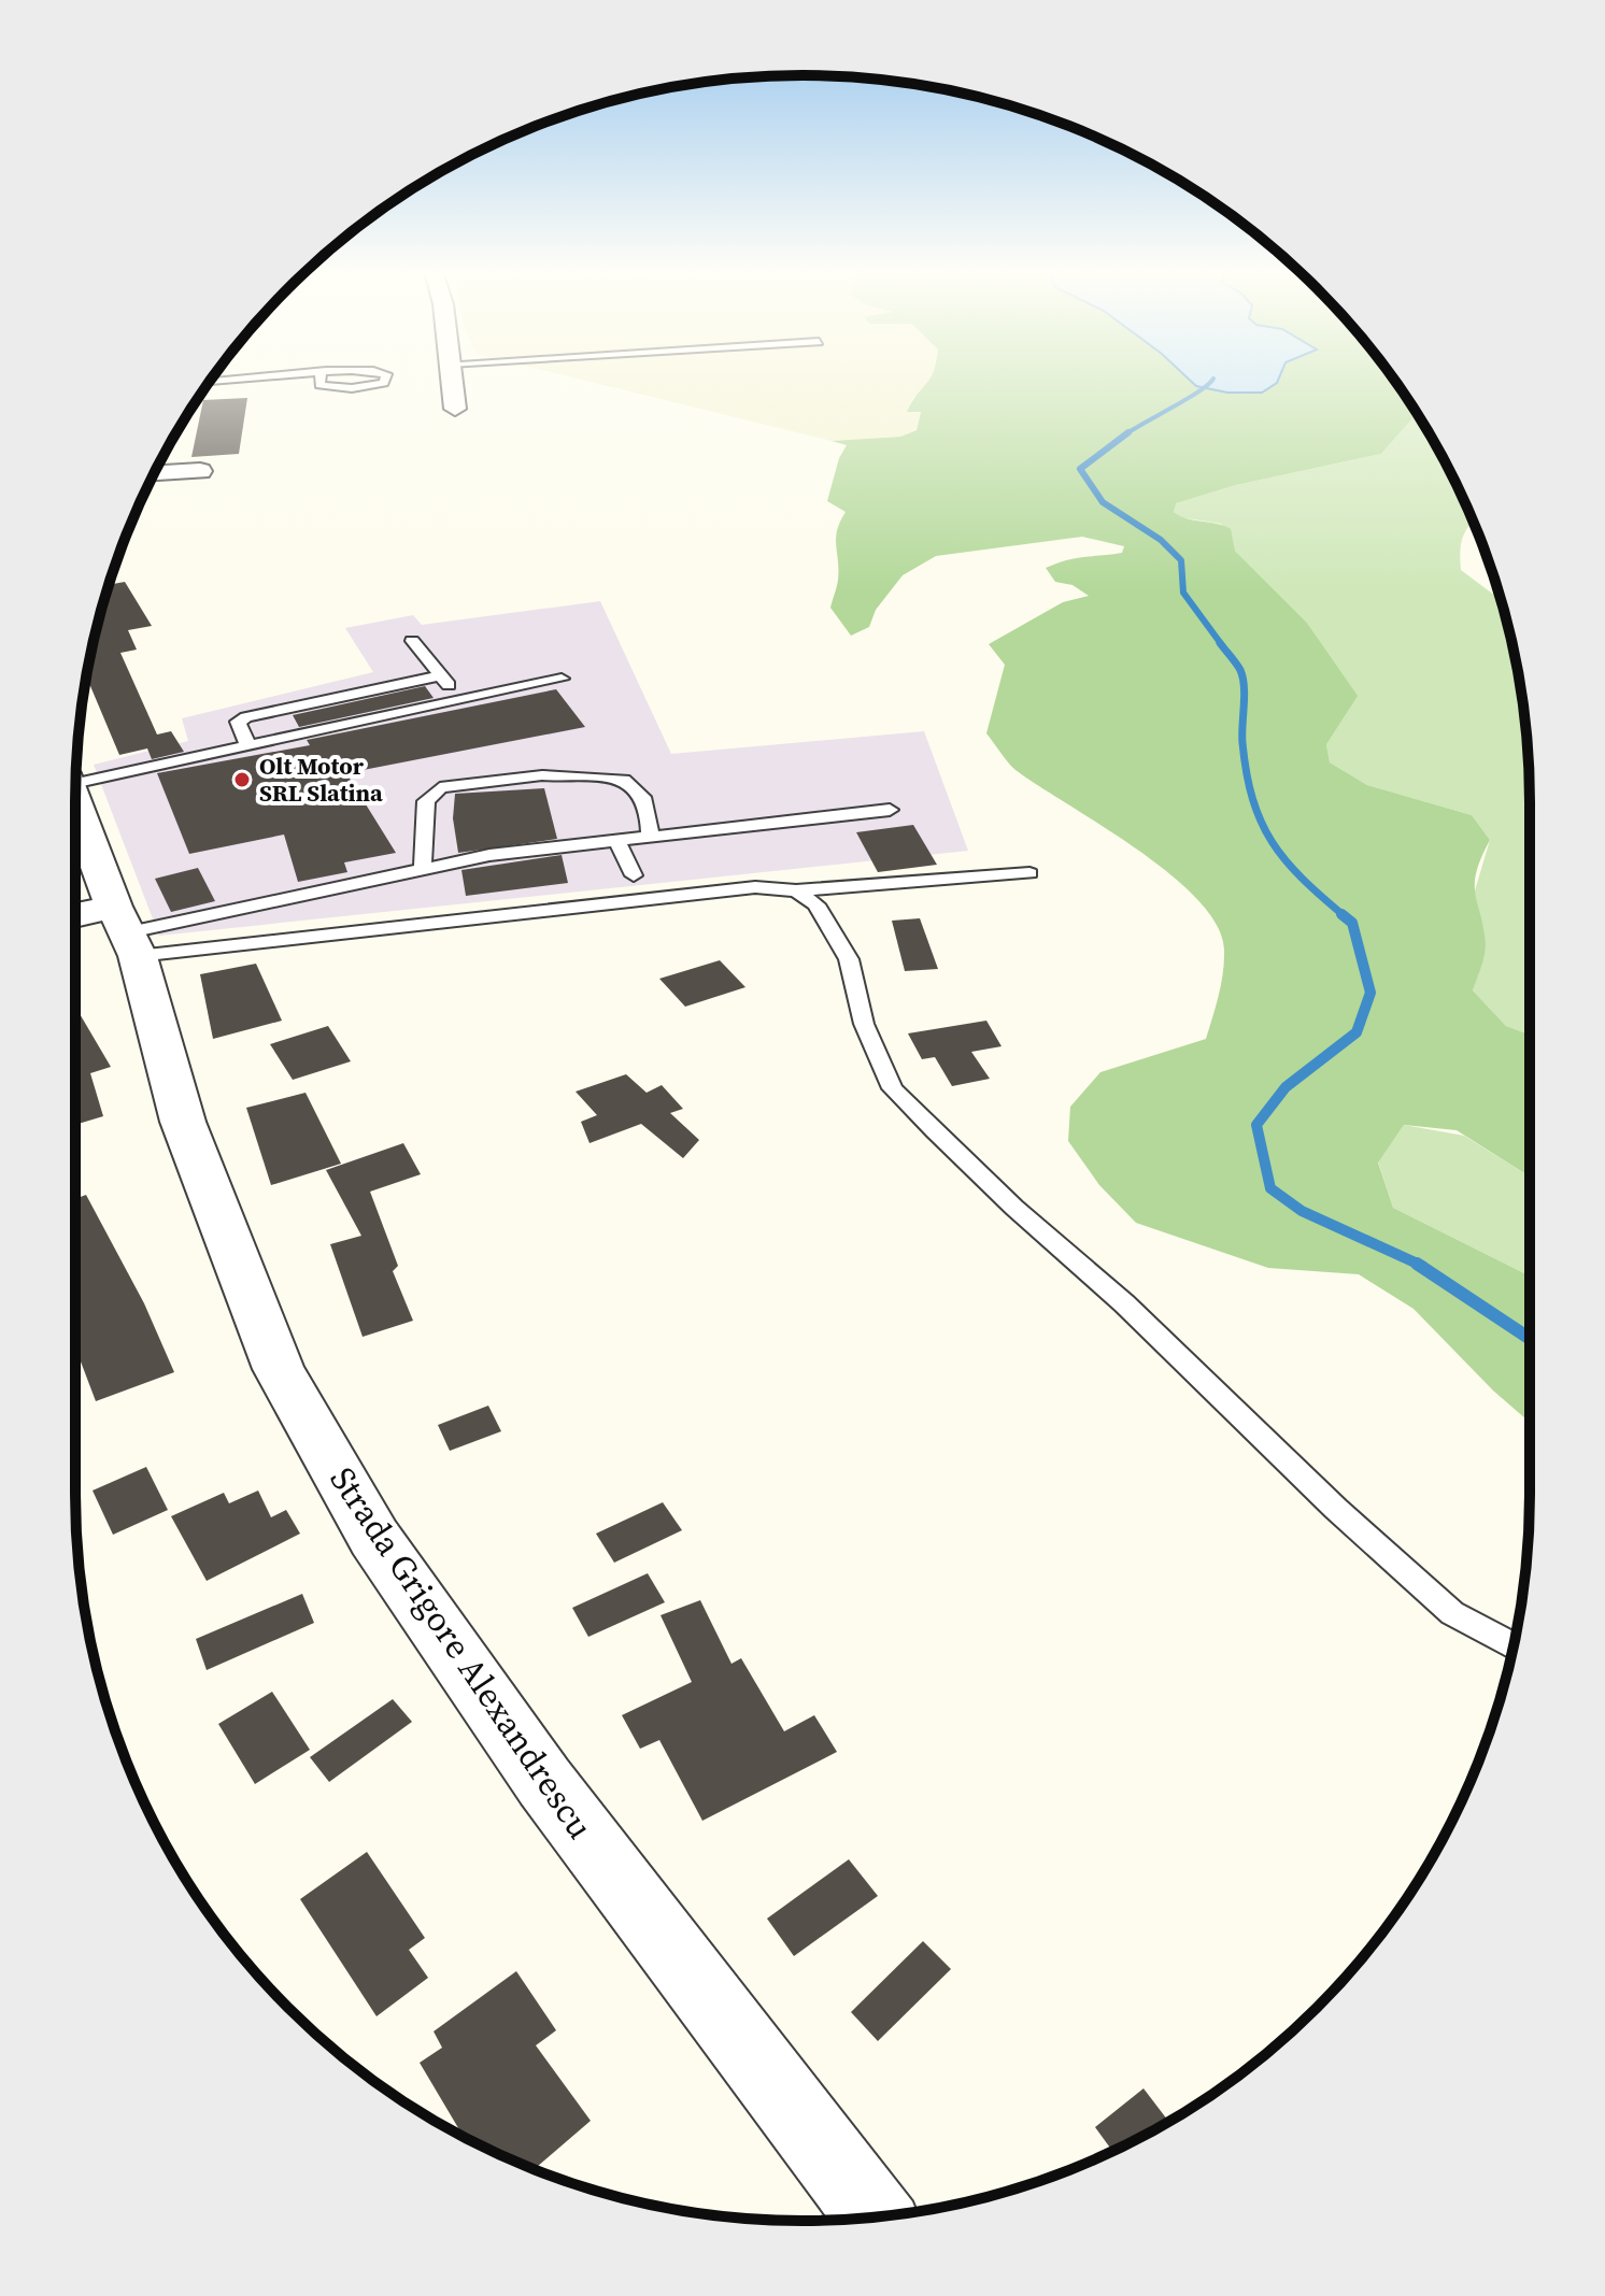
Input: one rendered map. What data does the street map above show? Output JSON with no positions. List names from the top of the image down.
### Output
{
  "streets": {
    "street": ["Strada Grigore Alexandrescu"]
  },
  "places": ["Olt Motor SRL Slatina"]
}
